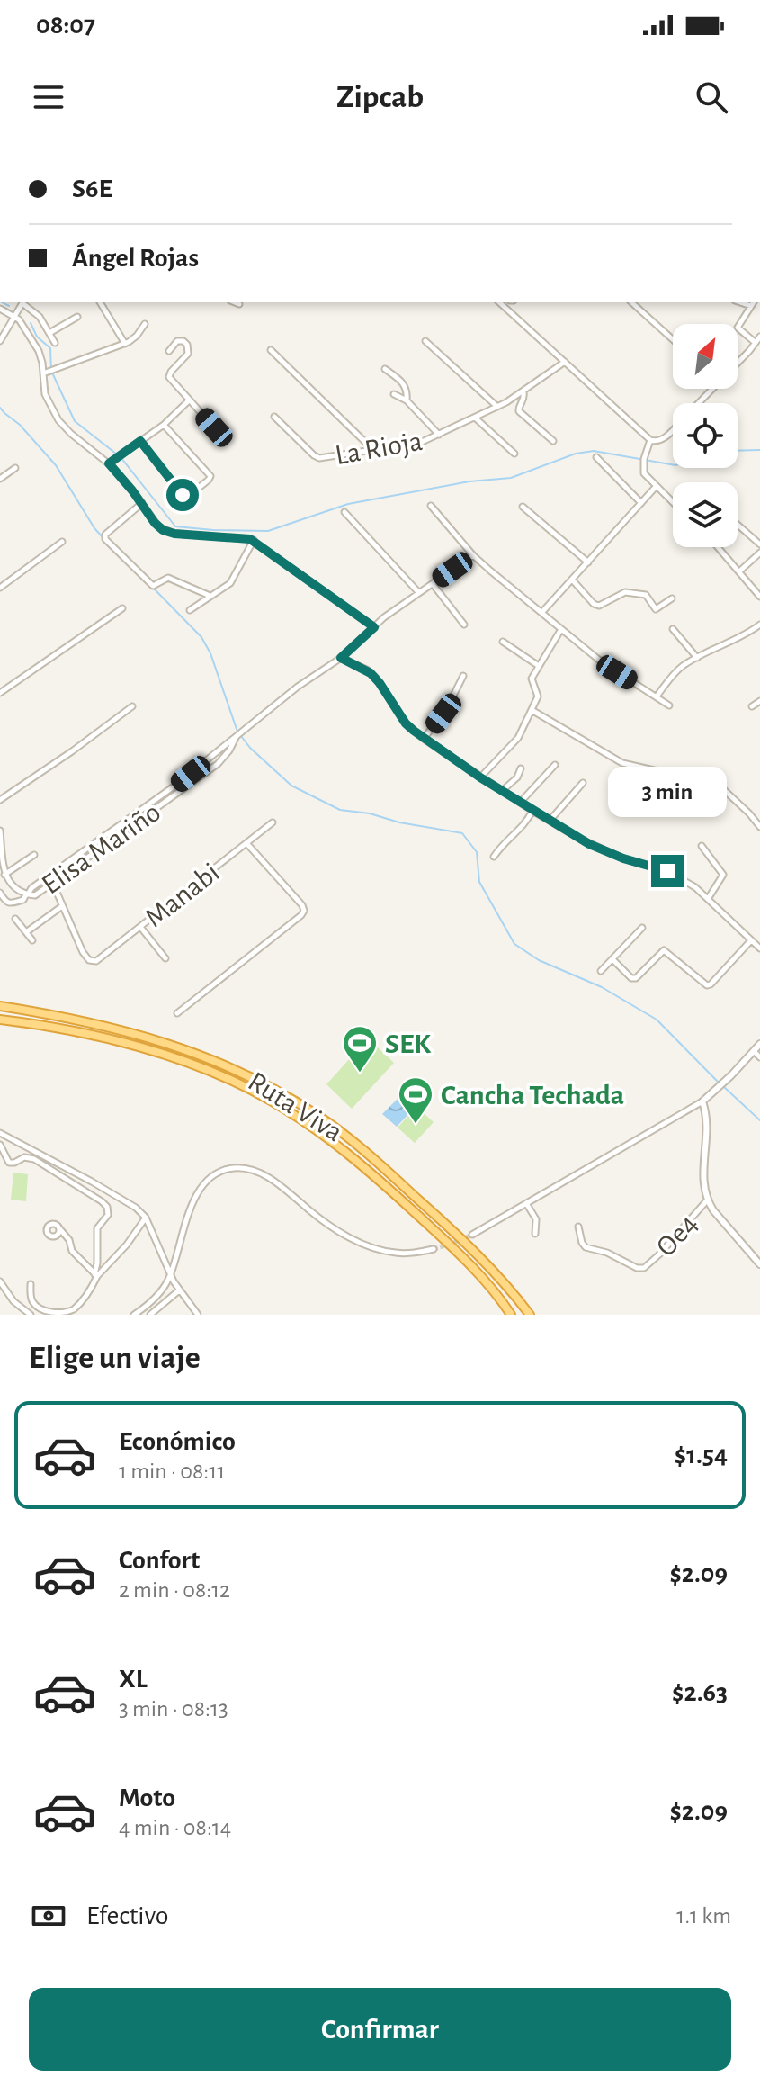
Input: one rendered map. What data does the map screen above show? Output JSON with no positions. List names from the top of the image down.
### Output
{
  "streets": {
    "highway": ["Ruta Viva"],
    "street": [
      "La Rioja",
      "Elisa Mariño",
      "Manabi",
      "Oe4"
    ]
  },
  "places": {
    "sports": ["SEK", "Cancha Techada"]
  },
  "north": "top right",
  "page": {
    "status": "08:07",
    "header": "Zipcab",
    "banner": ["S6E", "Ángel Rojas"],
    "bubble": "3 min",
    "heading": "Elige un viaje",
    "list": [
      {
        "name": "Económico",
        "note": "1 min · 08:11",
        "value": "$1.54"
      },
      {
        "name": "Confort",
        "note": "2 min · 08:12",
        "value": "$2.09"
      },
      {
        "name": "XL",
        "note": "3 min · 08:13",
        "value": "$2.63"
      },
      {
        "name": "Moto",
        "note": "4 min · 08:14",
        "value": "$2.09"
      }
    ],
    "pay": ["Efectivo", "1.1 km"],
    "buttons": "Confirmar"
  }
}
